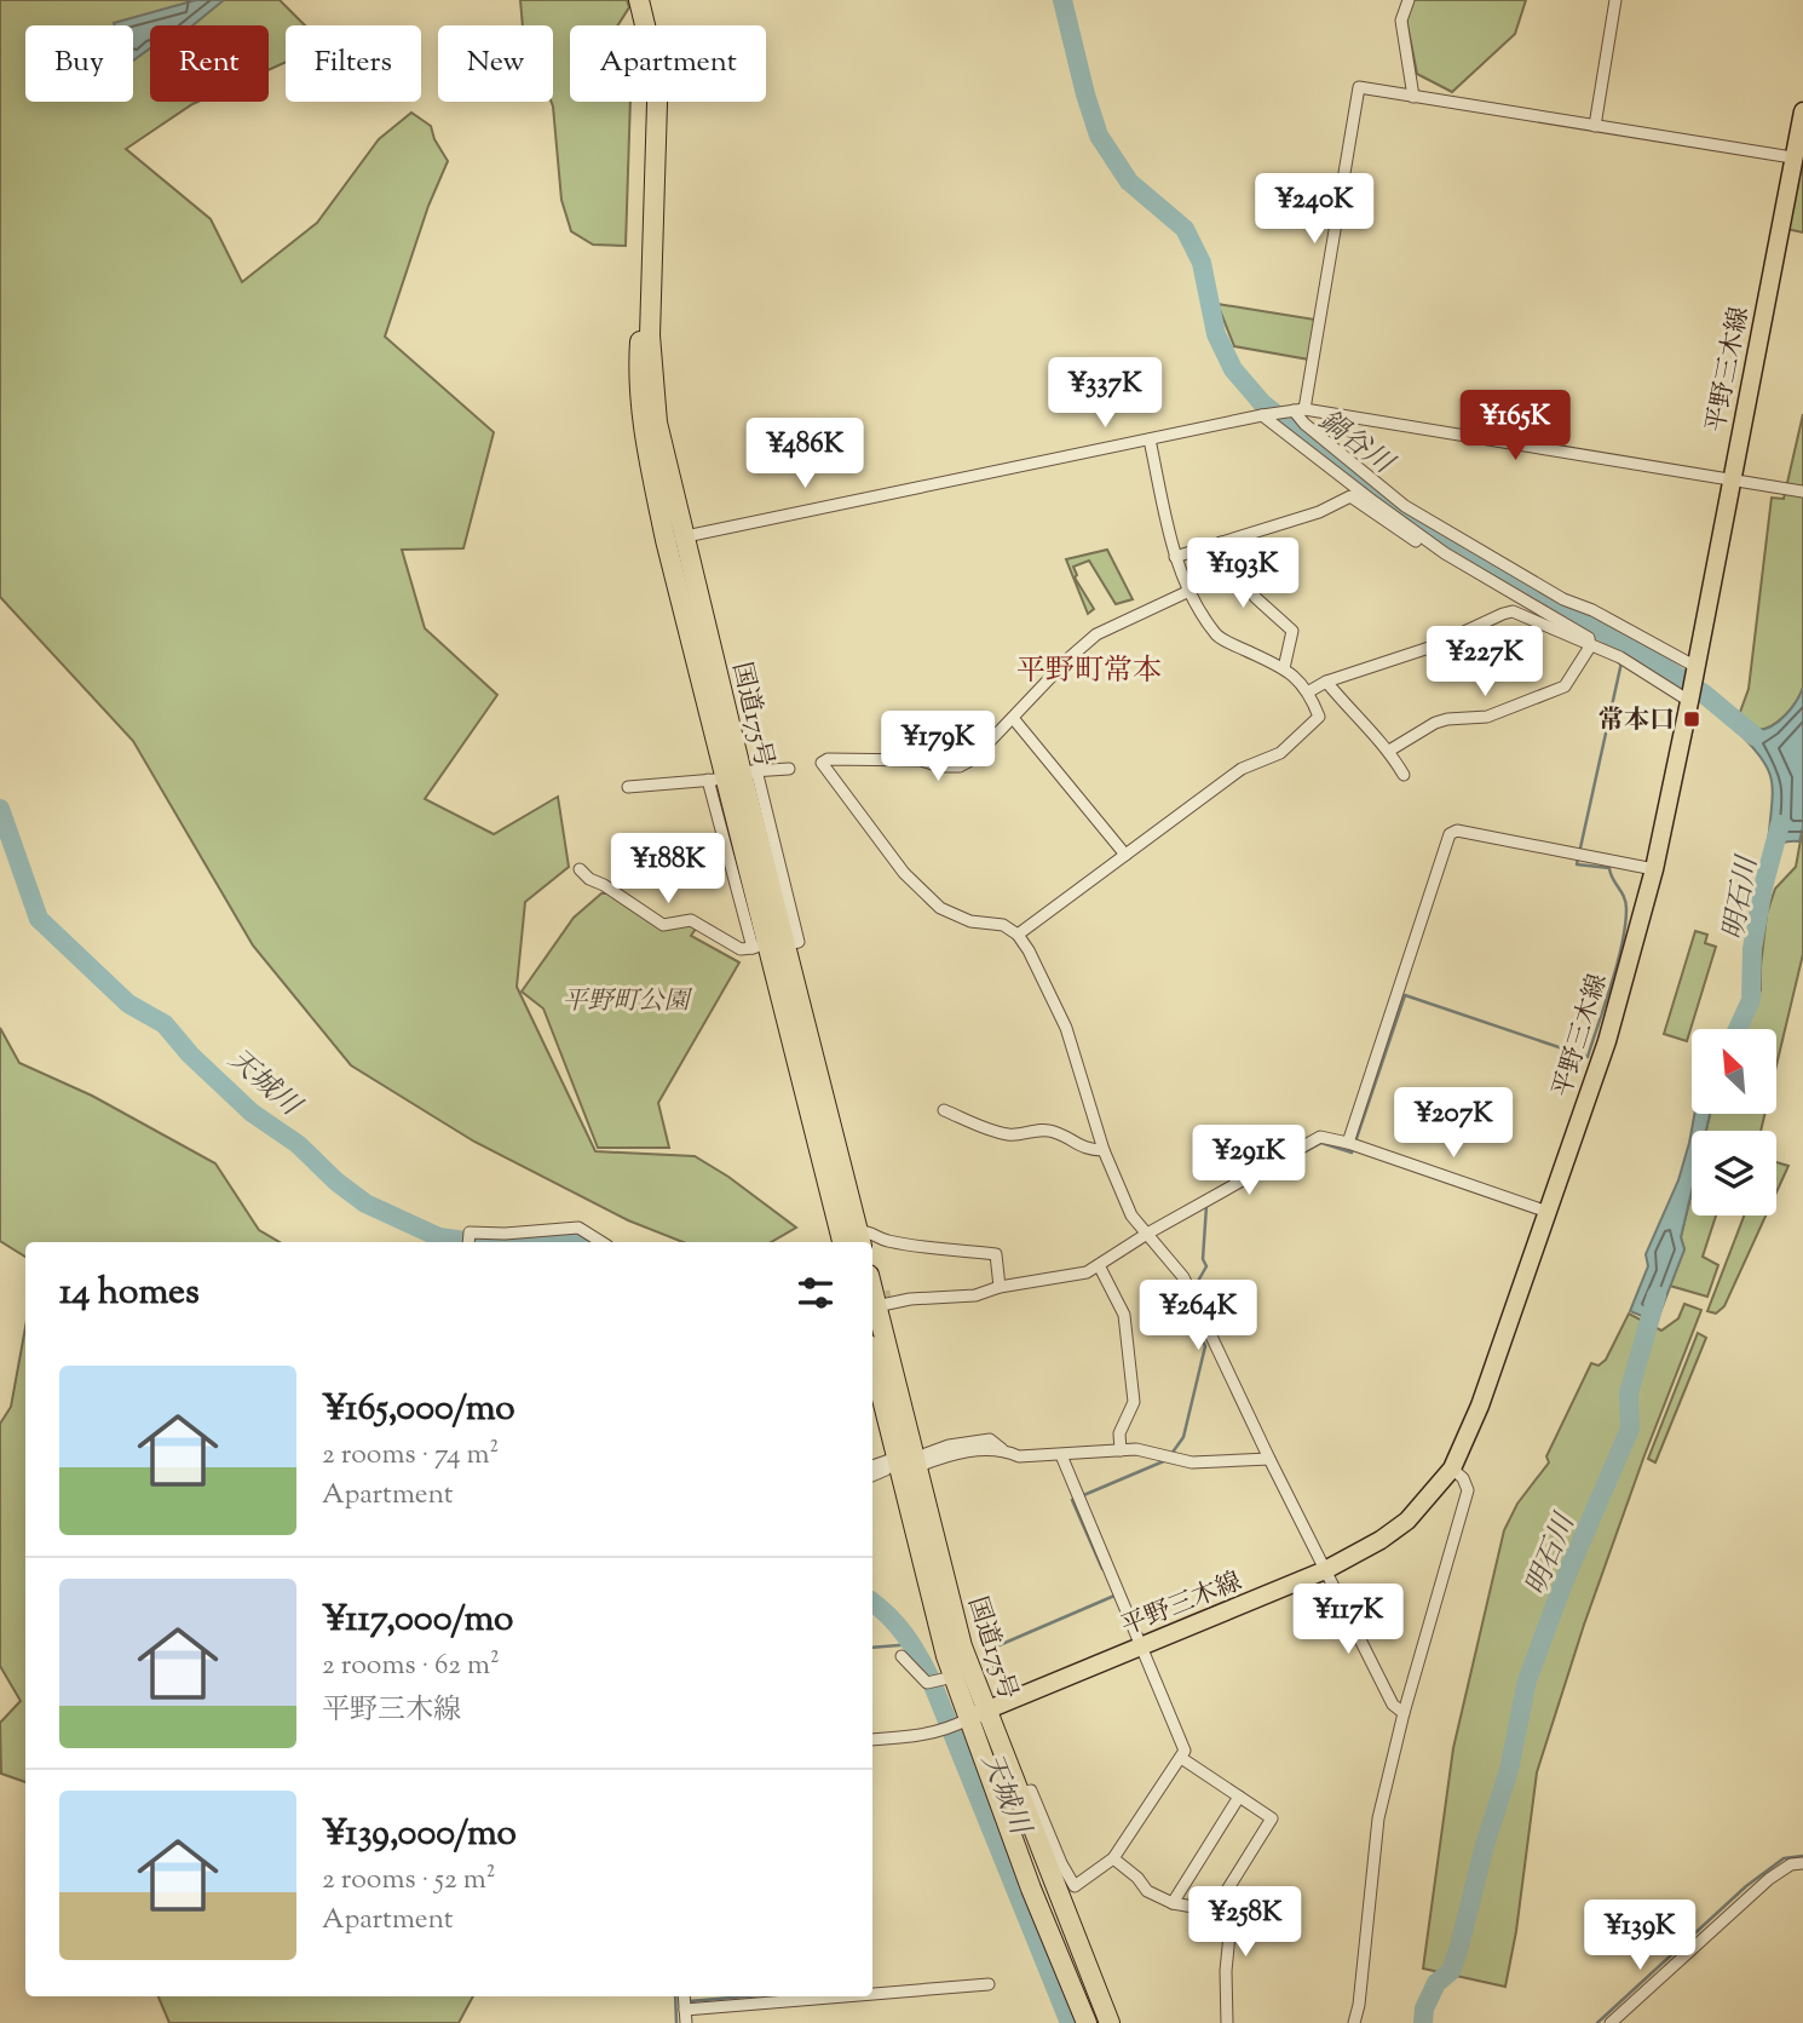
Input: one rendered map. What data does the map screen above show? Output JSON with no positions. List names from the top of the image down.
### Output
{
  "streets": {
    "highway": ["国道175号"],
    "main road": ["平野三木線"]
  },
  "crossings": [
    ["平野三木線", "国道175号"]
  ],
  "districts": ["平野町常本"],
  "water": ["鍋谷川", "明石川", "天城川"],
  "parks": ["平野町公園"],
  "places": {
    "transit": ["常本口"]
  },
  "north": "top left",
  "page": {
    "chip": [
      "Buy",
      "Rent",
      "Filters",
      "New",
      "Apartment"
    ],
    "price": [
      "¥240K",
      "¥337K",
      "¥165K",
      "¥486K",
      "¥193K",
      "¥227K",
      "¥179K",
      "¥188K",
      "¥207K",
      "¥291K",
      "¥264K",
      "¥117K",
      "¥258K",
      "¥139K"
    ],
    "heading": "14 homes",
    "list": [
      {
        "name": "¥165,000/mo",
        "note": "2 rooms · 74 m² · Apartment"
      },
      {
        "name": "¥117,000/mo",
        "note": "2 rooms · 62 m² · 平野三木線"
      },
      {
        "name": "¥139,000/mo",
        "note": "2 rooms · 52 m² · Apartment"
      }
    ]
  }
}
